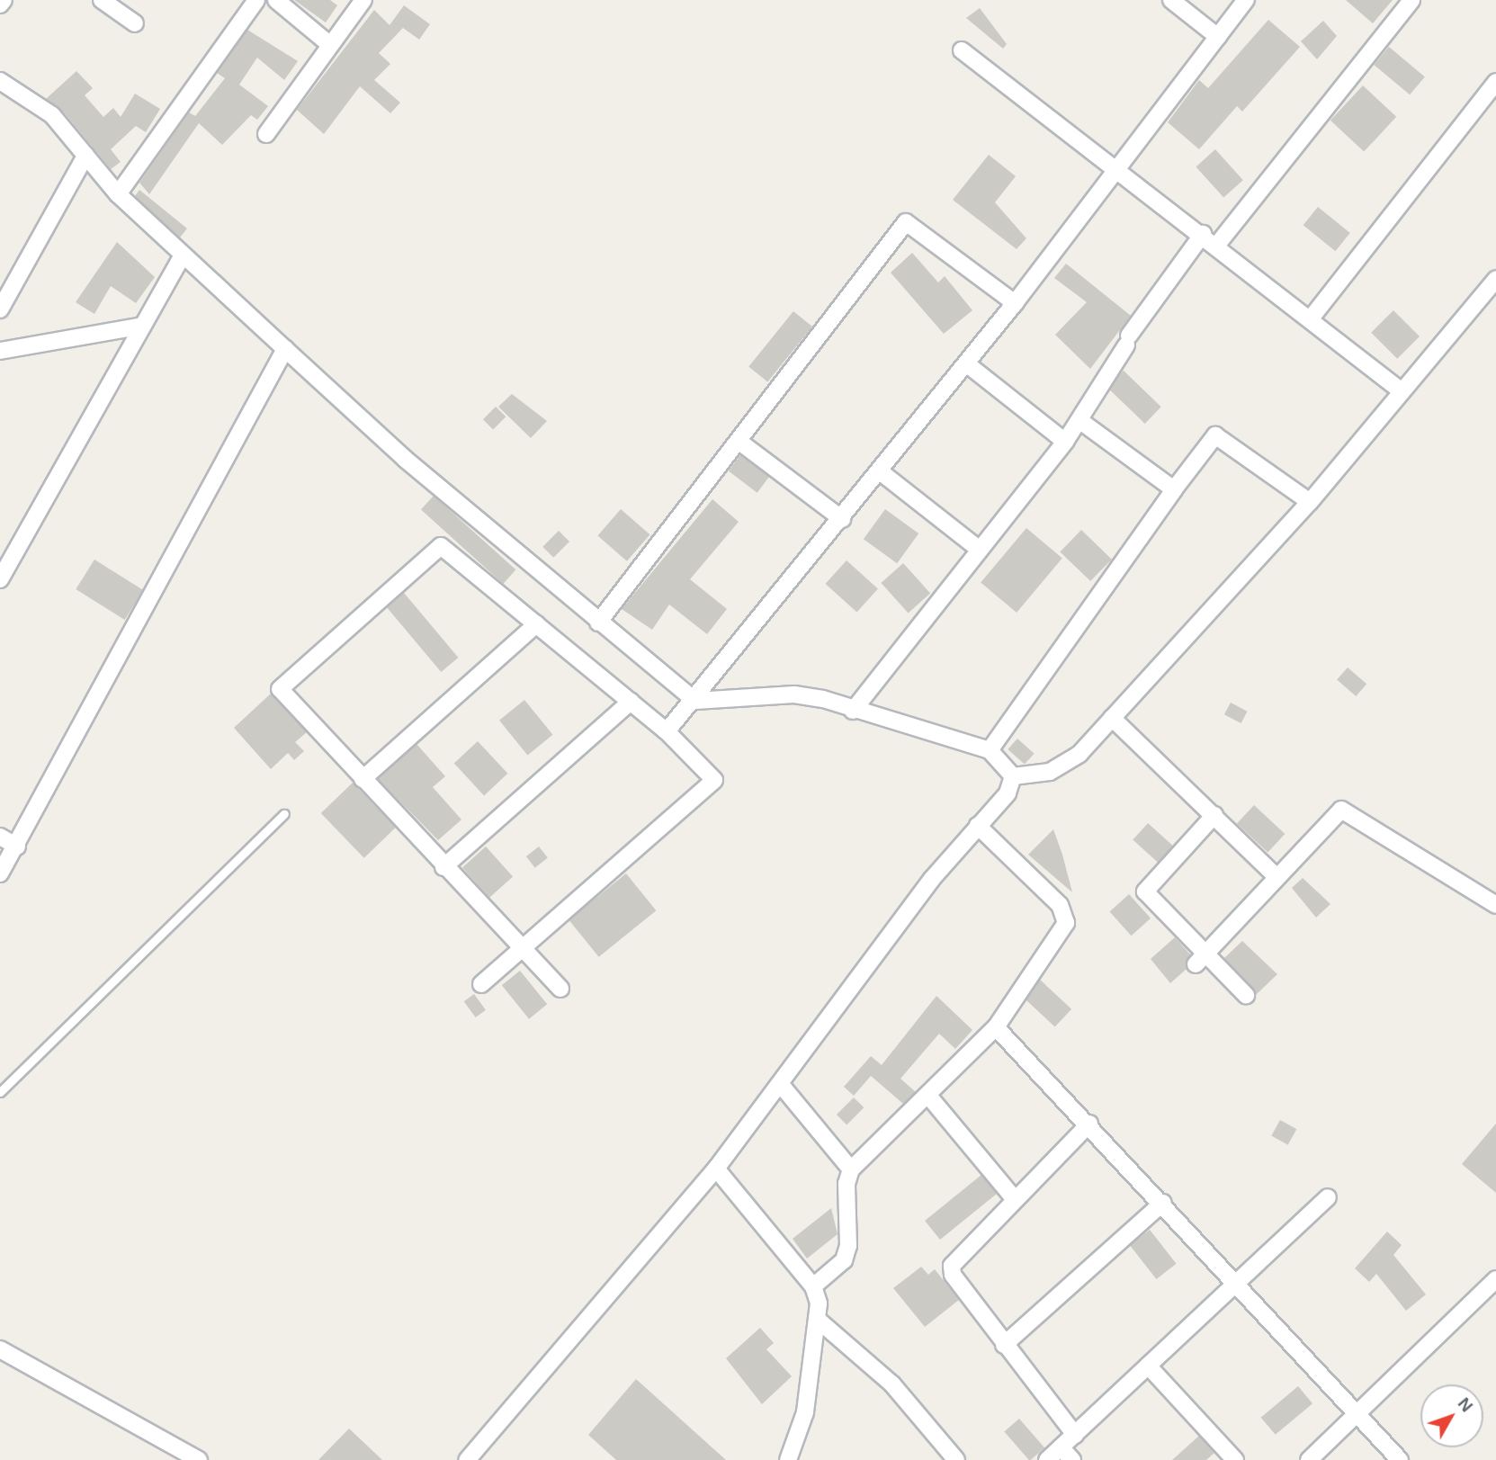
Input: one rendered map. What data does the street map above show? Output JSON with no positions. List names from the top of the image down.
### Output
{
  "north": "top right"
}
